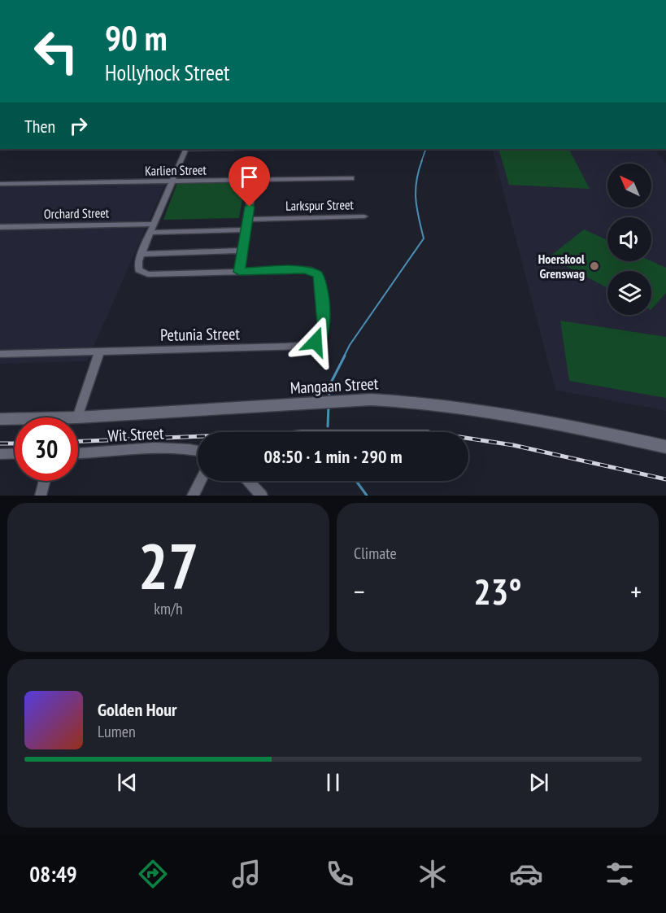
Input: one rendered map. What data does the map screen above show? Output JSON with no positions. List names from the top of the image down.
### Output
{
  "streets": {
    "street": [
      "Karlien Street",
      "Larkspur Street",
      "Orchard Street",
      "Petunia Street",
      "Mangaan Street",
      "Wit Street"
    ]
  },
  "places": ["Hoerskool Grenswag"],
  "north": "top left",
  "page": {
    "turn": ["90 m", "Hollyhock Street"],
    "then": "Then",
    "limit": "30",
    "trip": "08:50 · 1 min · 290 m",
    "tile": [
      ["27", "km/h"],
      "Climate"
    ],
    "heat": ["−", "23°", "+"],
    "song": ["Golden Hour", "Lumen"],
    "tabs": "08:49"
  }
}
